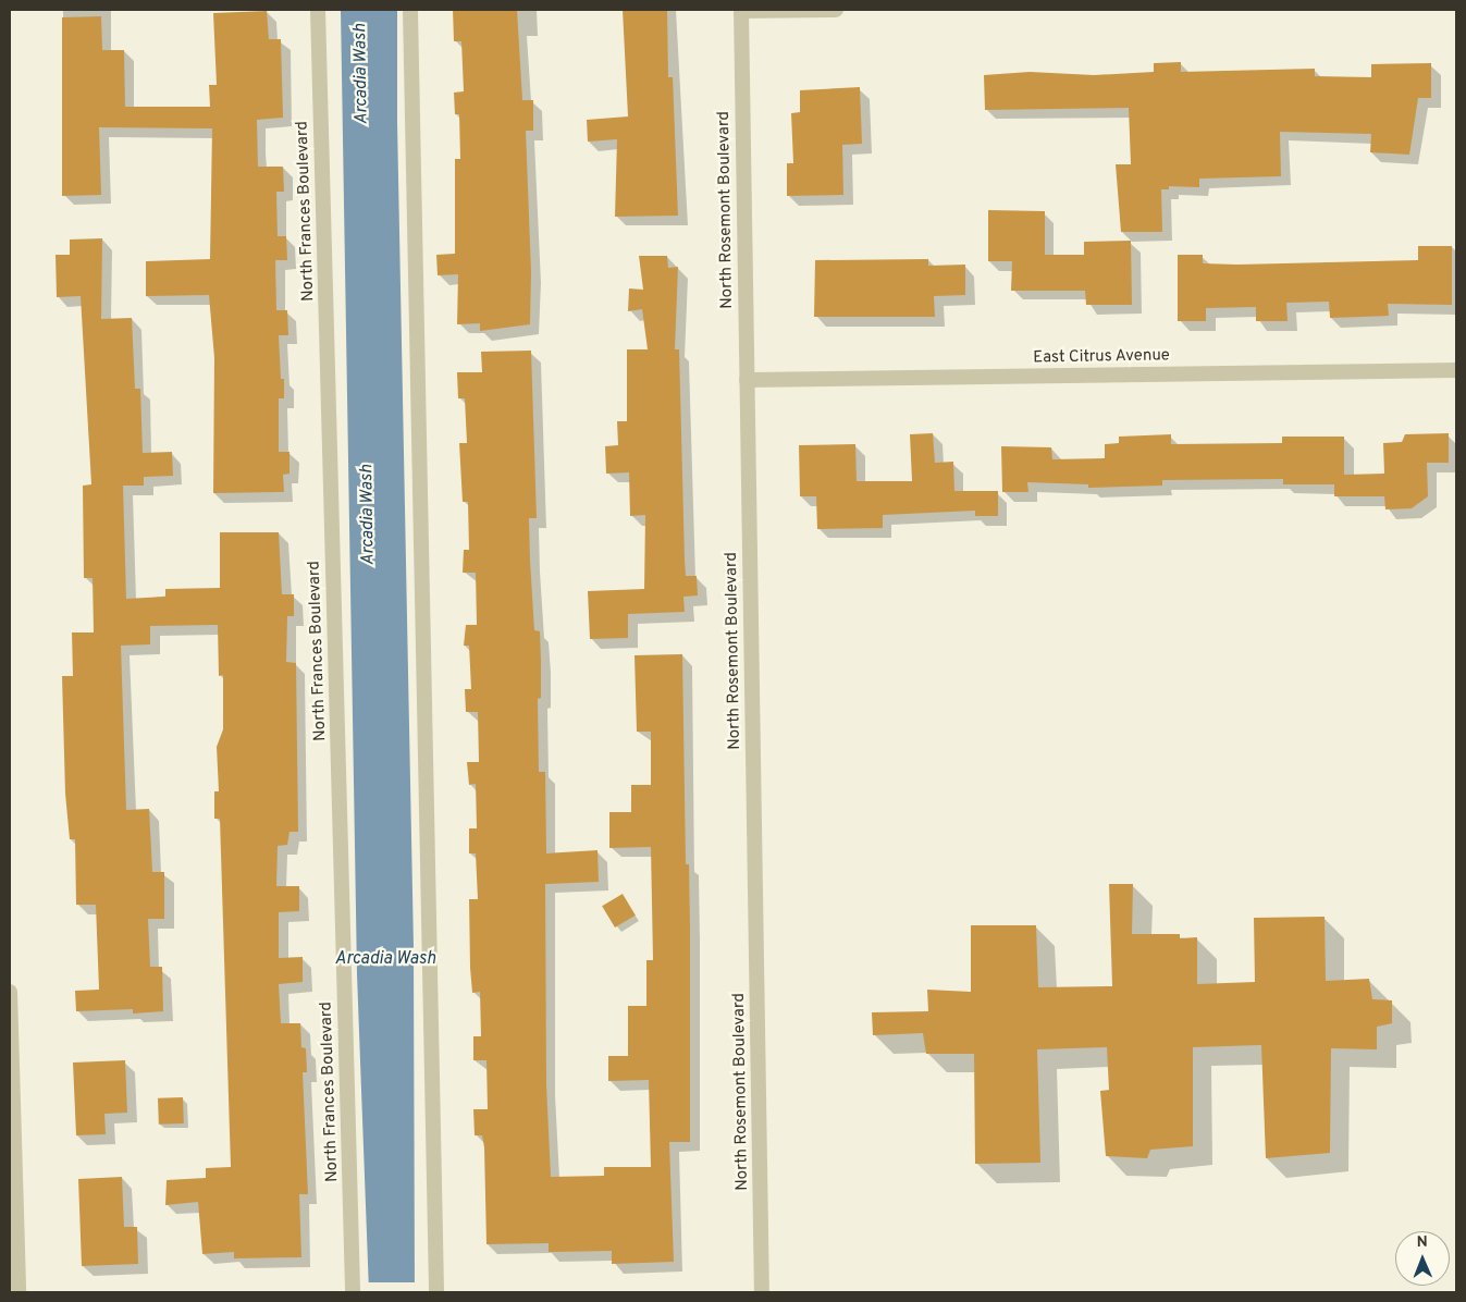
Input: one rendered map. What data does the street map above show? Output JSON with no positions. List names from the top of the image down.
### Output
{
  "streets": {
    "street": ["North Rosemont Boulevard", "North Frances Boulevard", "East Citrus Avenue"]
  },
  "crossings": [
    ["North Rosemont Boulevard", "East Citrus Avenue"]
  ],
  "water": ["Arcadia Wash"],
  "north": "top"
}
